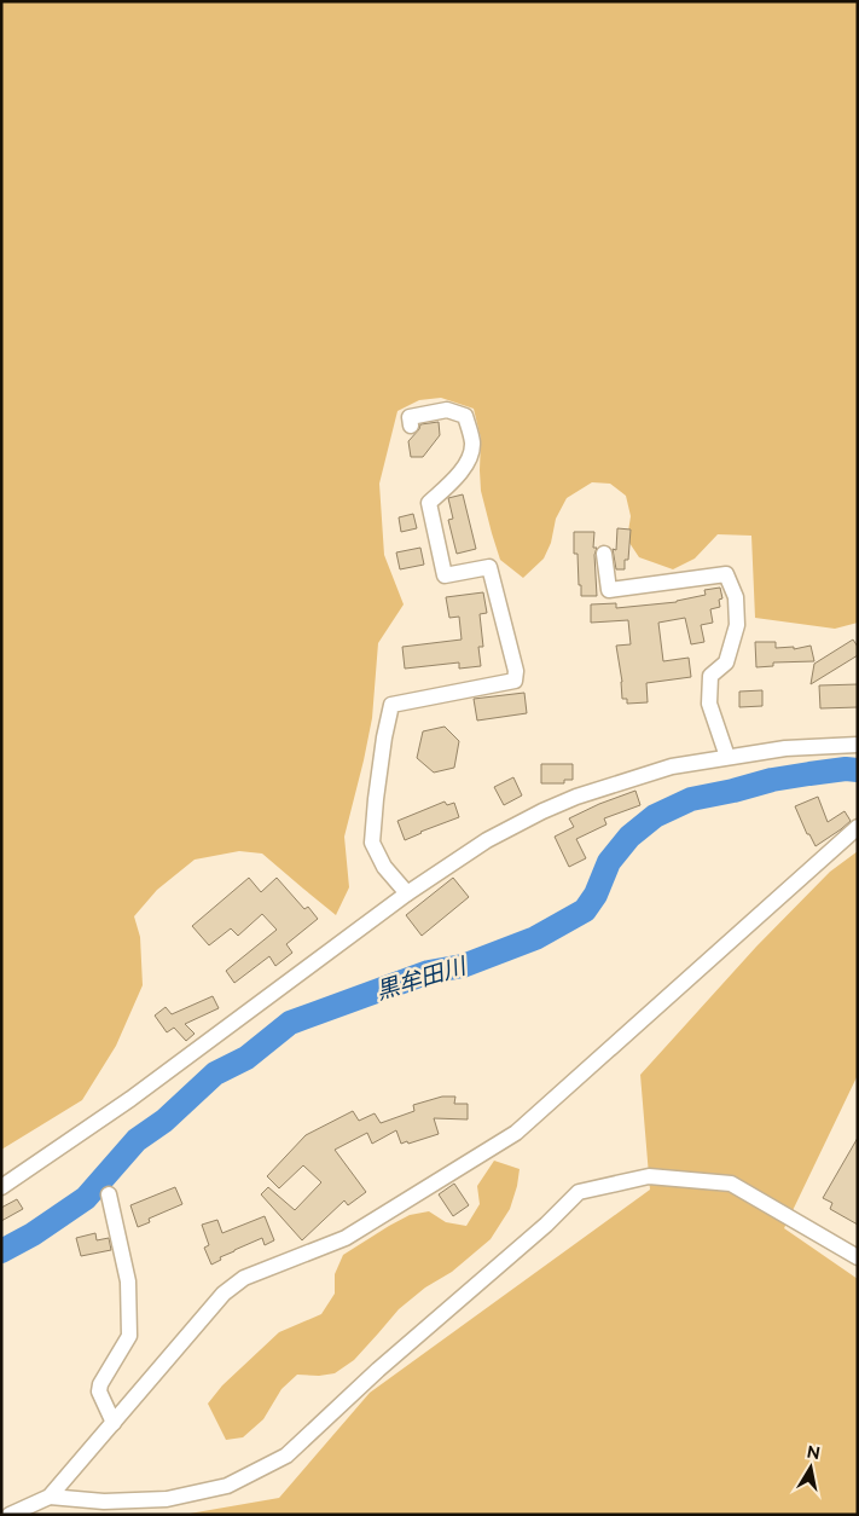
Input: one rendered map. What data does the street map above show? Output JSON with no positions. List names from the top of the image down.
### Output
{
  "water": ["黒牟田川"],
  "north": "top"
}
